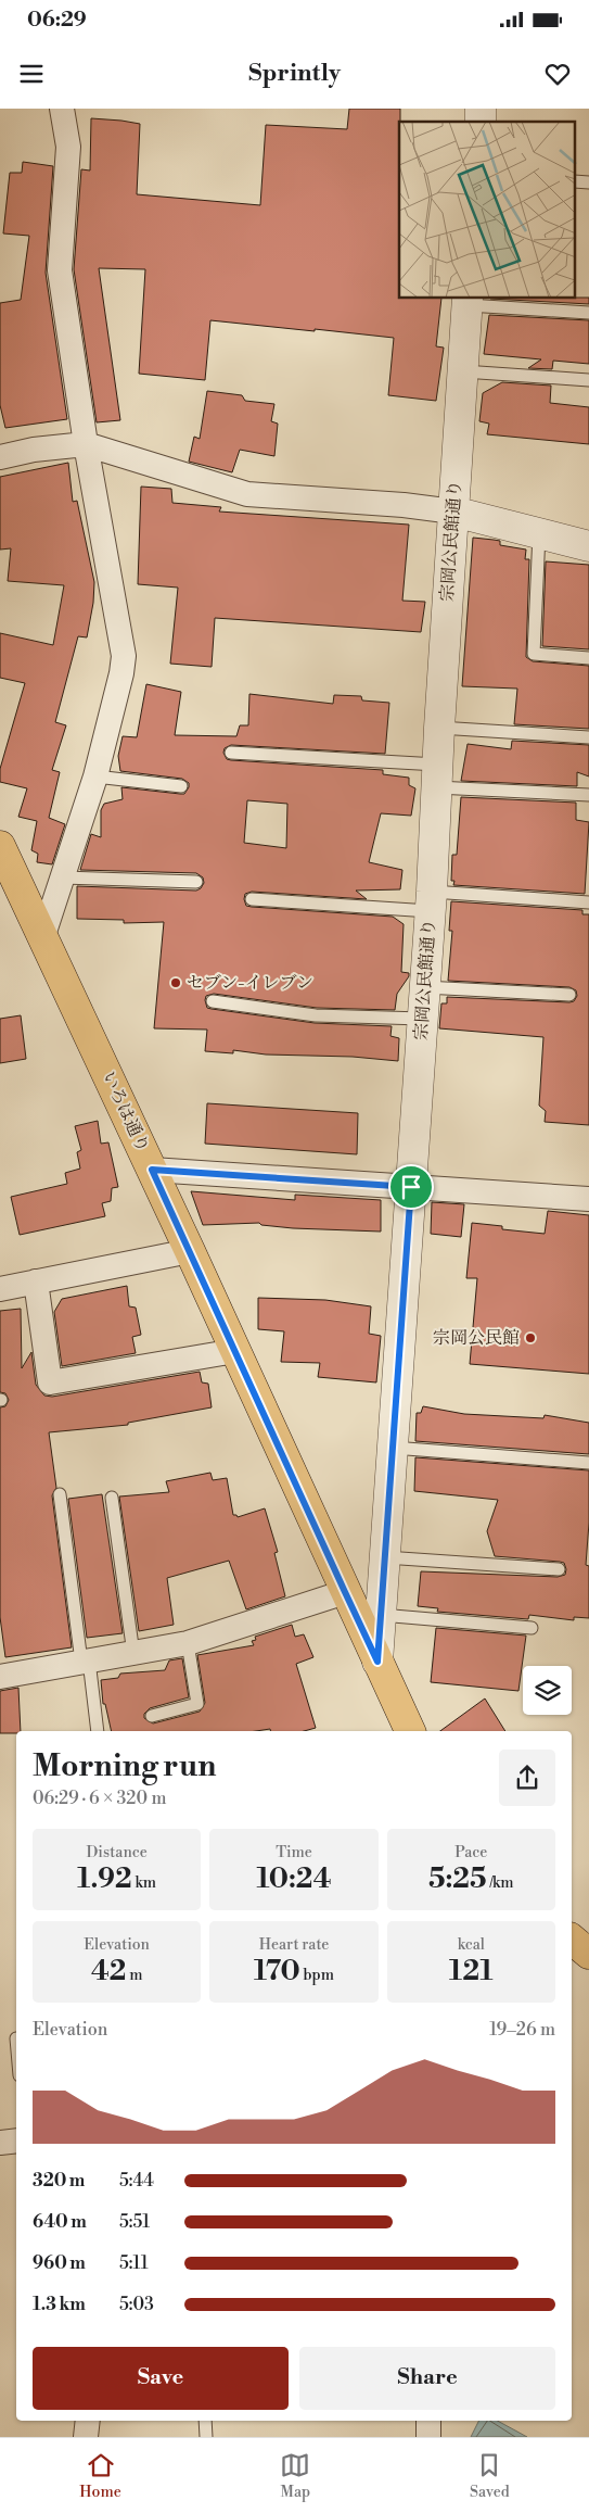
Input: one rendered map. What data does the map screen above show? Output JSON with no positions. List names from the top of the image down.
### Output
{
  "streets": {
    "main road": ["いろは通り"],
    "street": ["宗岡公民館通り"]
  },
  "crossings": [
    ["宗岡公民館通り", "いろは通り"]
  ],
  "places": ["セブン-イレブン", "宗岡公民館"],
  "page": {
    "status": "06:29",
    "header": "Sprintly",
    "heading": ["Morning run", "06:29 · 6 × 320 m"],
    "stats": [
      ["Distance", "1.92 km"],
      ["Time", "10:24"],
      ["Pace", "5:25 /km"],
      ["Elevation", "42 m"],
      ["Heart rate", "170 bpm"],
      ["kcal", "121"]
    ],
    "chart": ["Elevation", "19–26 m"],
    "list": [
      {
        "name": "320 m",
        "note": "5:44"
      },
      {
        "name": "640 m",
        "note": "5:51"
      },
      {
        "name": "960 m",
        "note": "5:11"
      },
      {
        "name": "1.3 km",
        "note": "5:03"
      }
    ],
    "buttons": ["Save", "Share"],
    "tabs": ["Home", "Map", "Saved"]
  }
}
